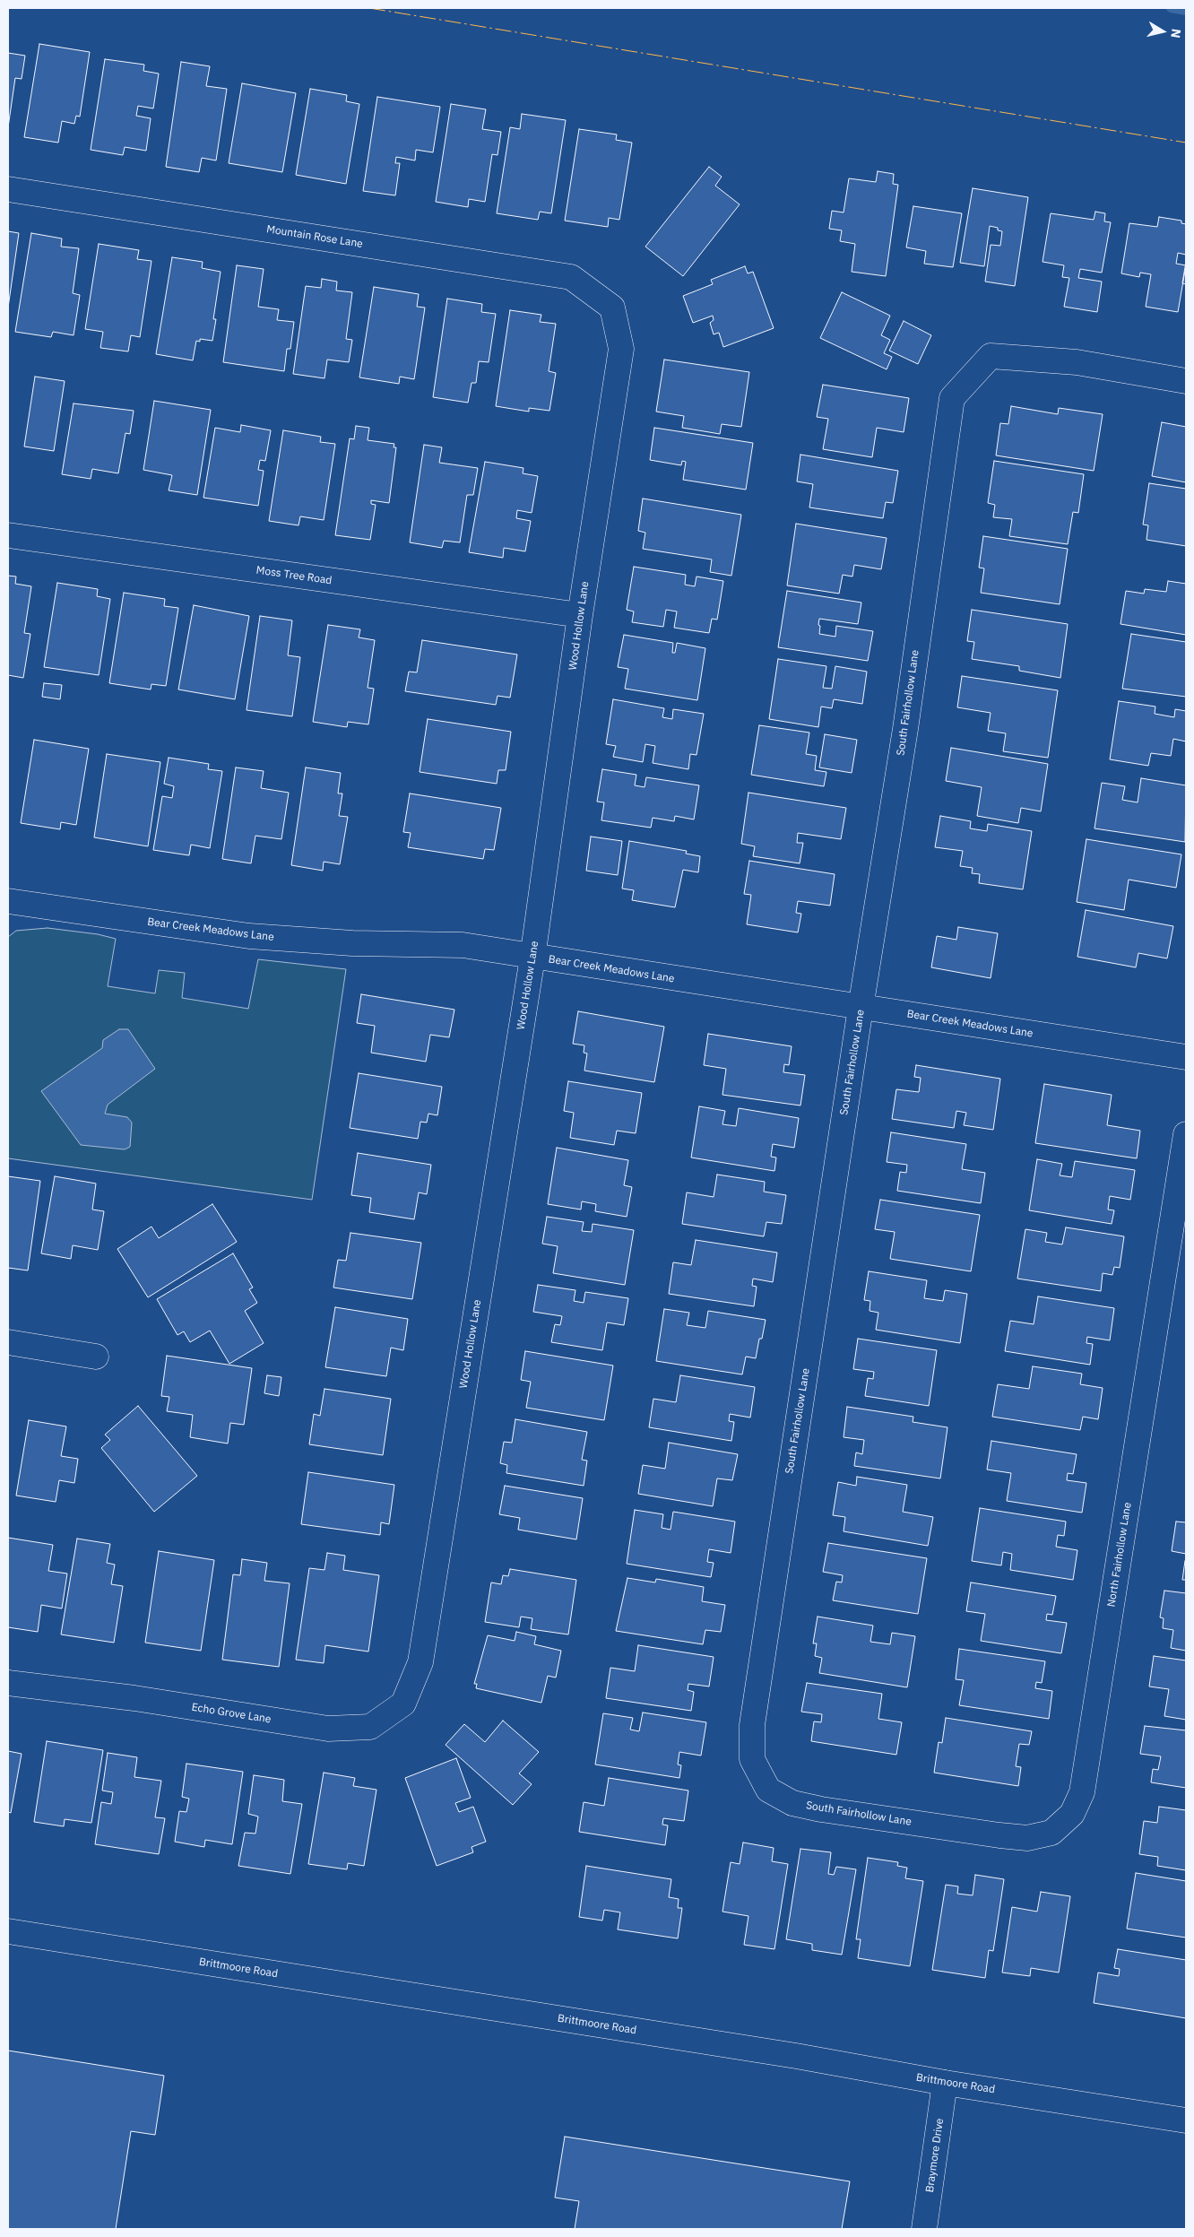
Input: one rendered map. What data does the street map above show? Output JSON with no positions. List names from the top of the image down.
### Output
{
  "streets": {
    "street": [
      "Mountain Rose Lane",
      "Moss Tree Road",
      "Wood Hollow Lane",
      "South Fairhollow Lane",
      "Bear Creek Meadows Lane",
      "North Fairhollow Lane",
      "Echo Grove Lane",
      "Brittmoore Road",
      "Braymore Drive"
    ]
  },
  "crossings": [
    ["Mountain Rose Lane", "Wood Hollow Lane"],
    ["Moss Tree Road", "Wood Hollow Lane"],
    ["Wood Hollow Lane", "Bear Creek Meadows Lane"],
    ["Wood Hollow Lane", "Echo Grove Lane"],
    ["South Fairhollow Lane", "Bear Creek Meadows Lane"],
    ["South Fairhollow Lane", "North Fairhollow Lane"],
    ["Brittmoore Road", "Braymore Drive"]
  ],
  "north": "right"
}
